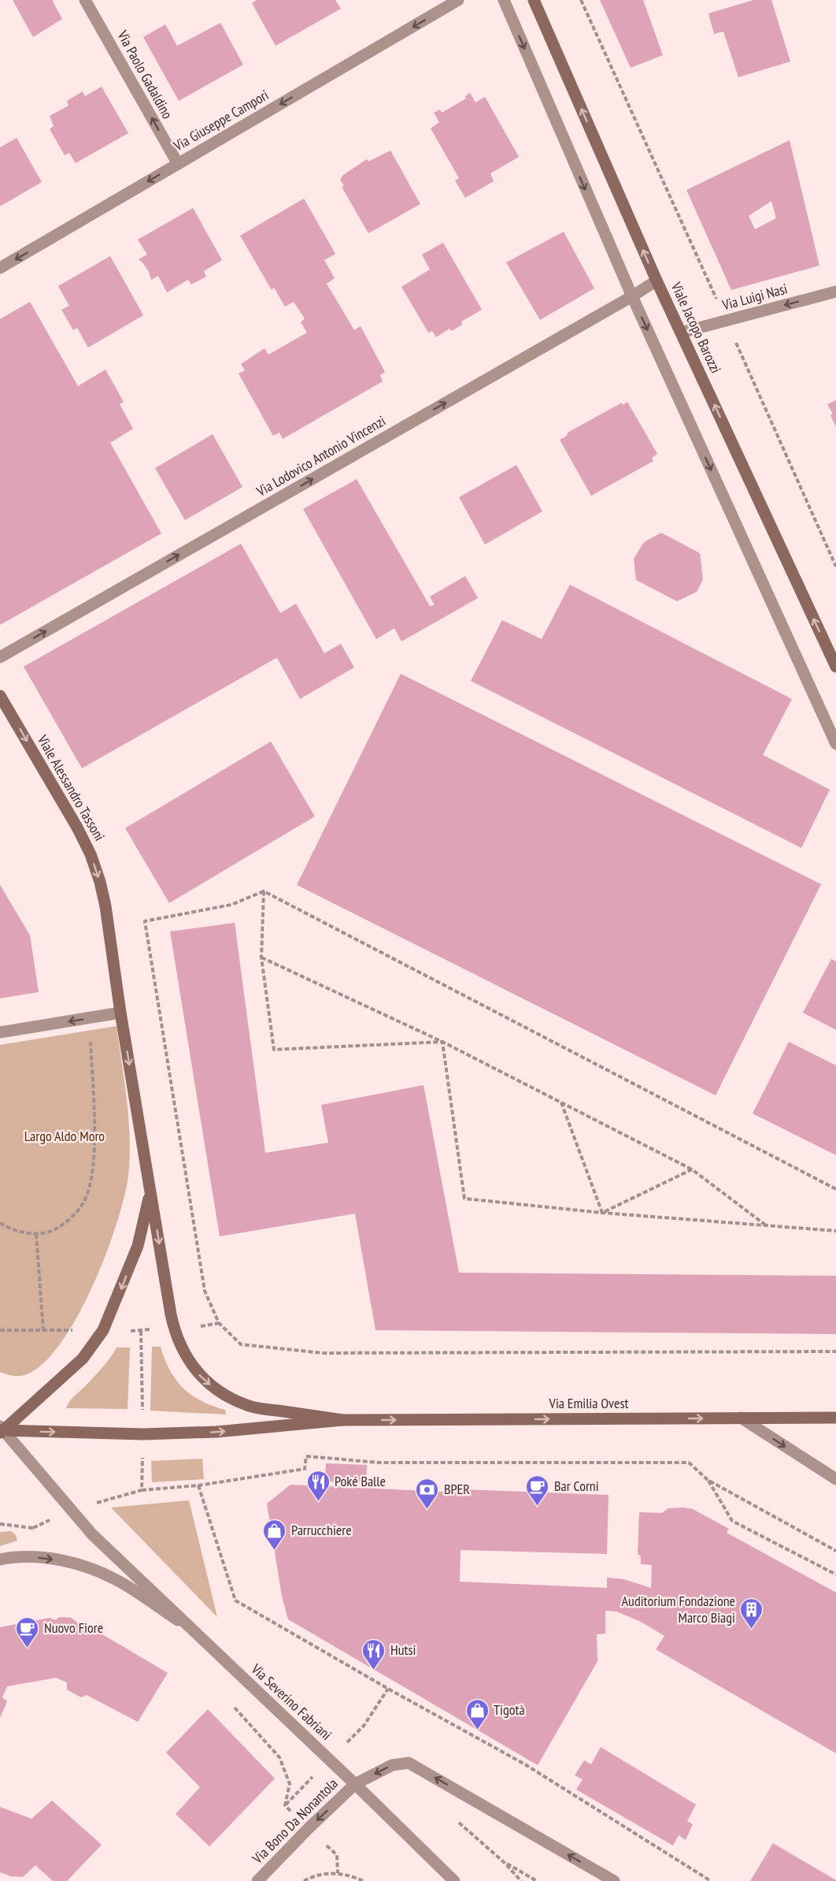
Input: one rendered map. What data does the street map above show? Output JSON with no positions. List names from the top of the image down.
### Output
{
  "streets": {
    "street": [
      "Via Paolo Gadaldino",
      "Via Giuseppe Campori",
      "Via Luigi Nasi",
      "Viale Jacopo Barozzi",
      "Via Lodovico Antonio Vincenzi",
      "Viale Alessandro Tassoni",
      "Via Emilia Ovest",
      "Via Severino Fabriani",
      "Via Bono Da Nonantola"
    ]
  },
  "crossings": [
    ["Via Paolo Gadaldino", "Via Giuseppe Campori"],
    ["Via Luigi Nasi", "Viale Jacopo Barozzi"],
    ["Viale Jacopo Barozzi", "Via Lodovico Antonio Vincenzi"],
    ["Via Severino Fabriani", "Via Bono Da Nonantola"]
  ],
  "one_way": [
    "Via Paolo Gadaldino",
    "Via Giuseppe Campori",
    "Via Luigi Nasi",
    "Via Lodovico Antonio Vincenzi",
    "Viale Alessandro Tassoni",
    "Via Emilia Ovest",
    "Via Bono Da Nonantola"
  ],
  "parks": ["Largo Aldo Moro"],
  "places": {
    "restaurant": ["Poké Balle", "Hutsi"],
    "cafe": ["Bar Corni", "Nuovo Fiore"],
    "bank": ["BPER"],
    "shop": ["Parrucchiere", "Tigotà"],
    "building": ["Auditorium Fondazione Marco Biagi"]
  }
}
